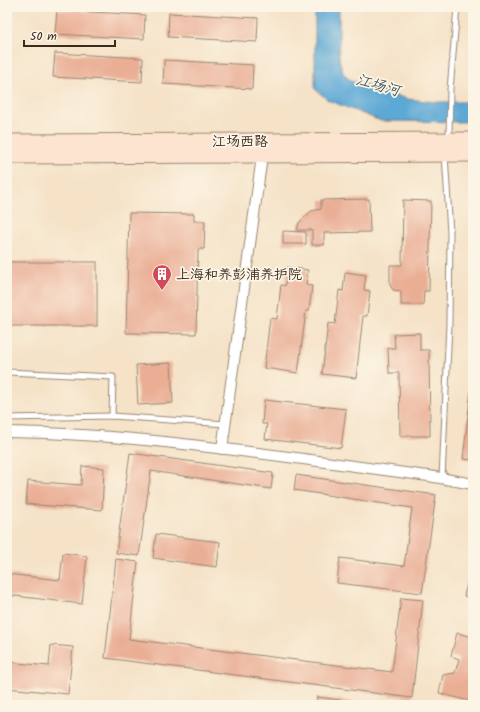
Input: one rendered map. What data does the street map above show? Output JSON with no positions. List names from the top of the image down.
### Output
{
  "streets": {
    "main road": ["江场西路"]
  },
  "water": ["江场河"],
  "places": {
    "building": ["上海和养彭浦养护院"]
  },
  "scale_bar": "50 m"
}
